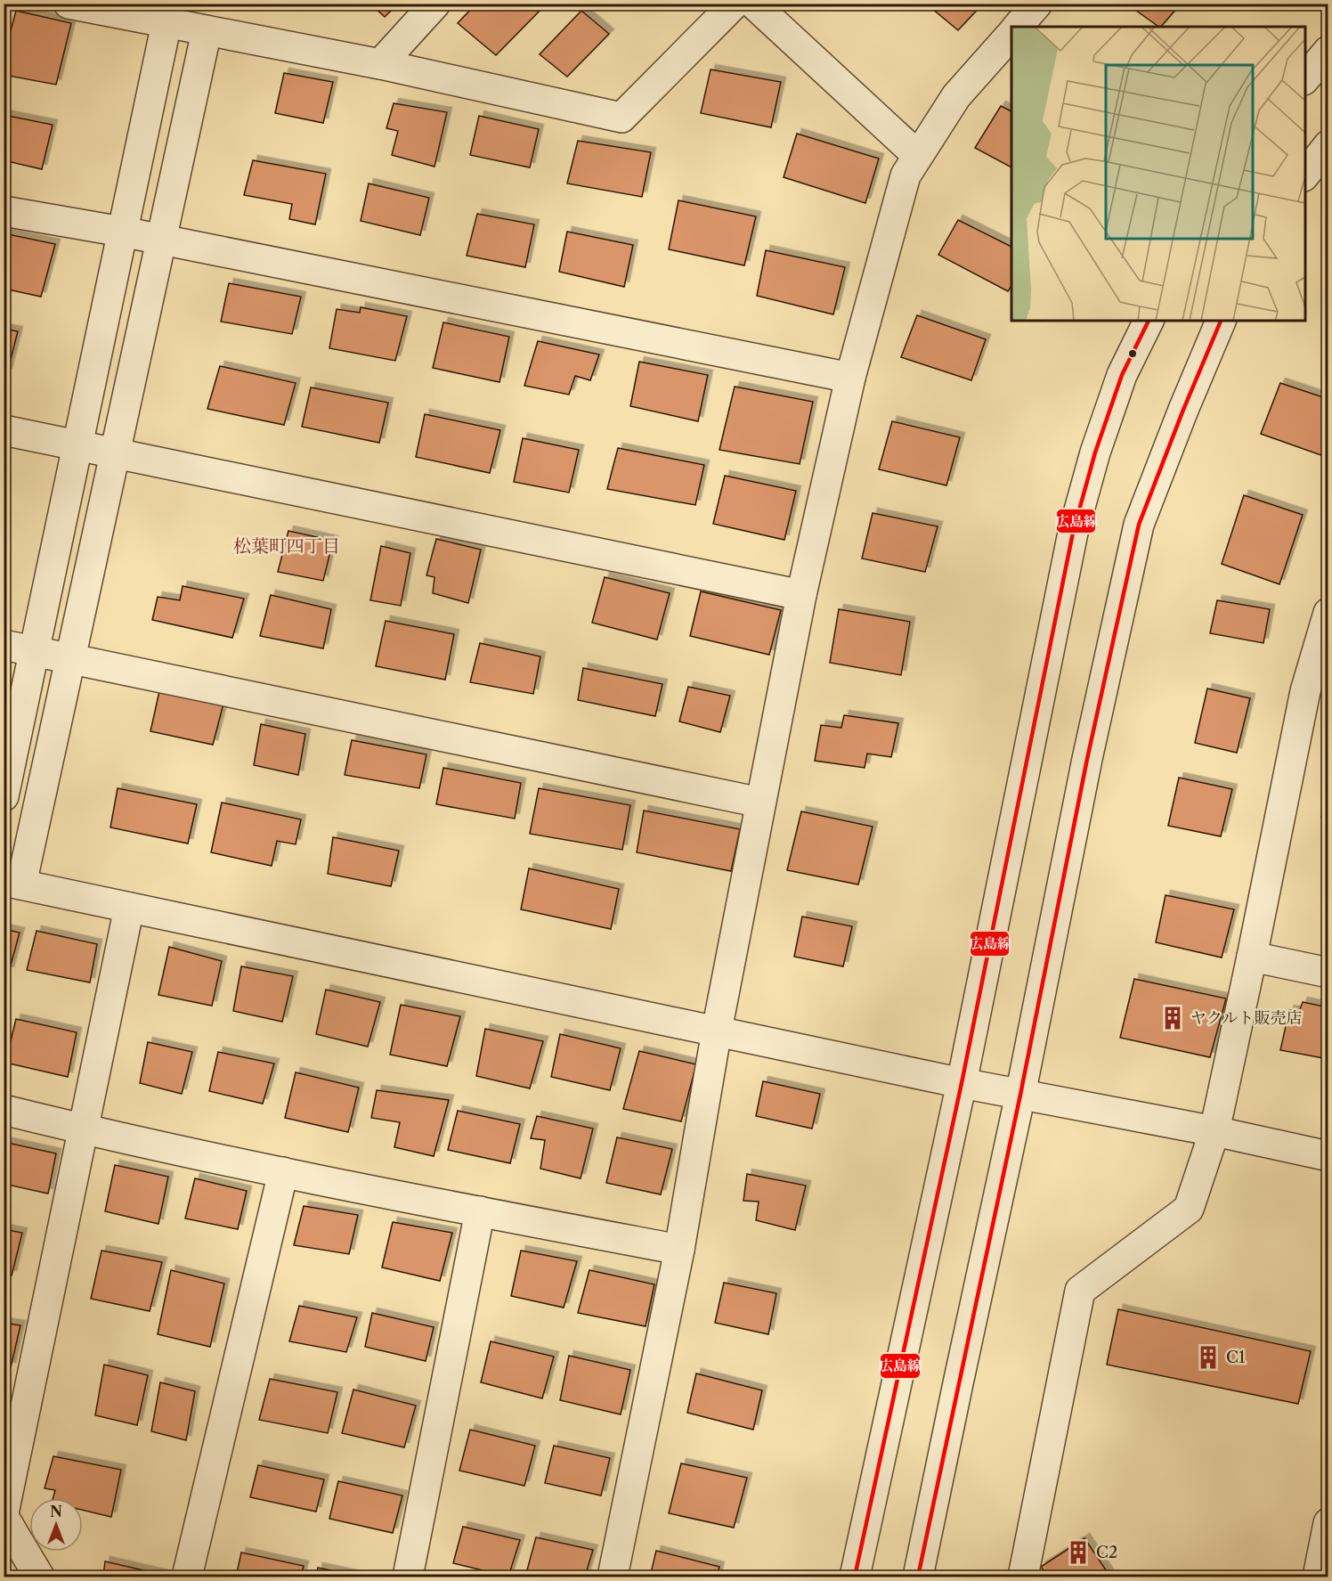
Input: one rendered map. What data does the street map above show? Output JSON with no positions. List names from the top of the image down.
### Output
{
  "districts": ["松葉町四丁目"],
  "places": {
    "building": ["ヤクルト販売店", "C1", "C2"]
  },
  "lines": ["transit line 広島線"],
  "north": "top"
}
